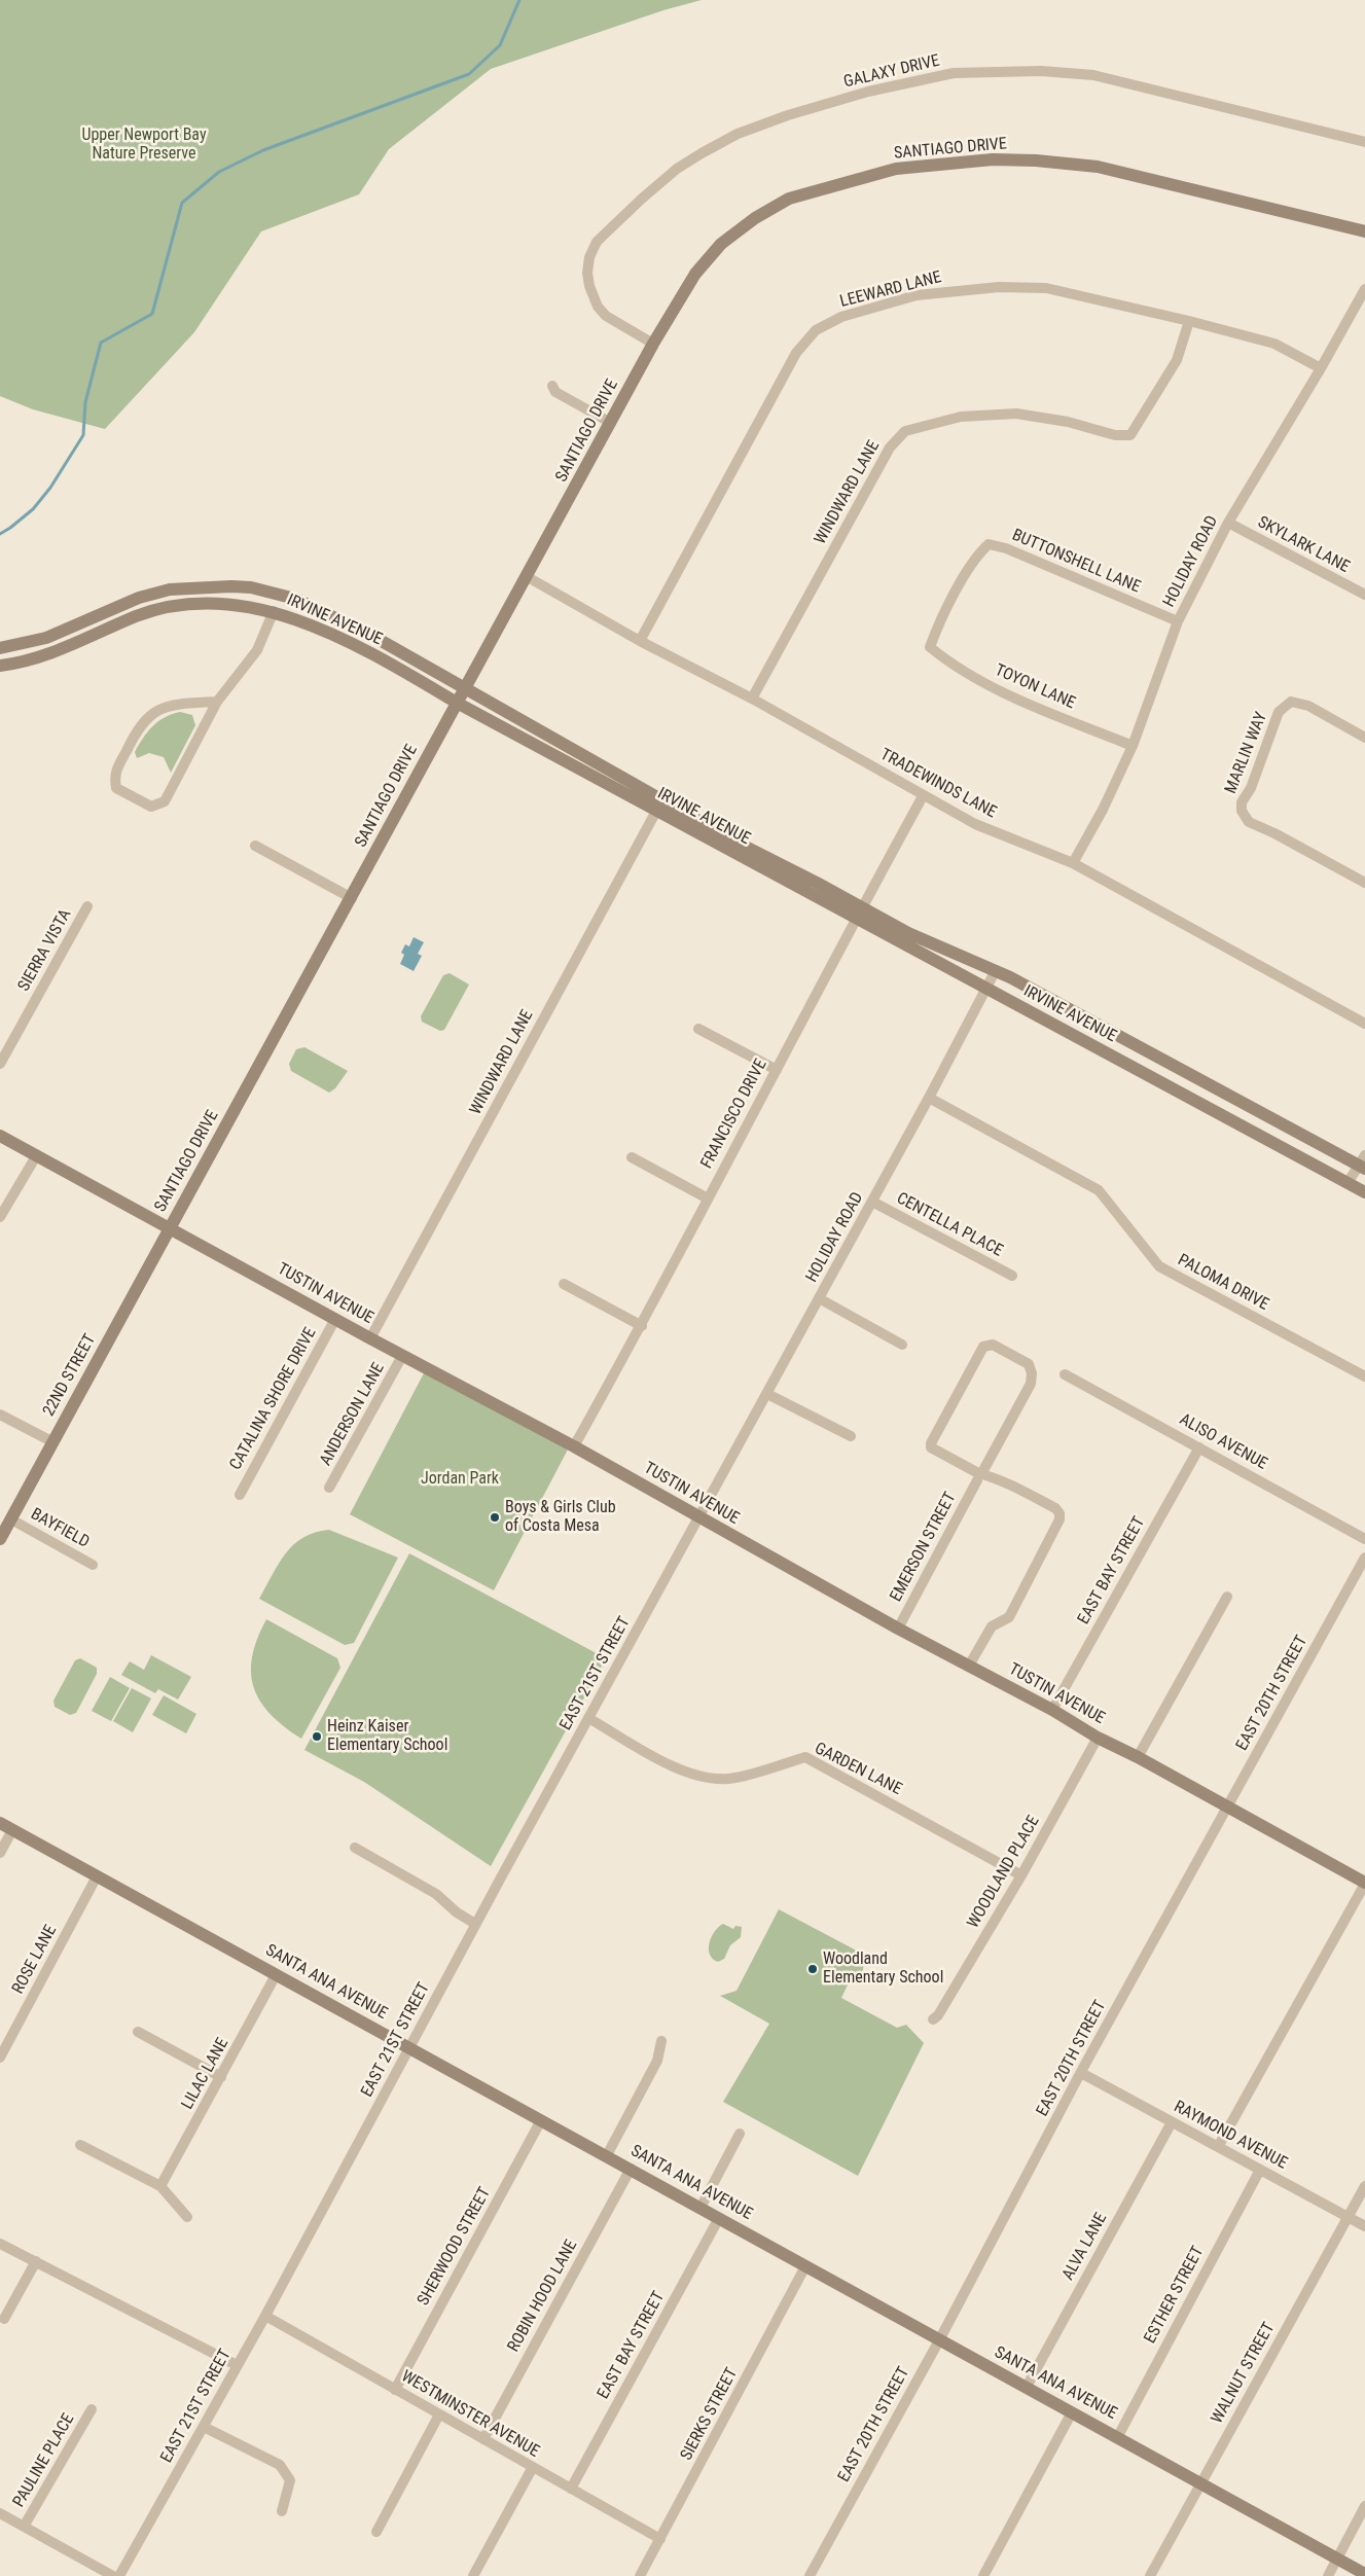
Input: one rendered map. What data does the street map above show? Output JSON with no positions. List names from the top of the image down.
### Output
{
  "streets": {
    "street": [
      "GALAXY DRIVE",
      "SANTIAGO DRIVE",
      "LEEWARD LANE",
      "WINDWARD LANE",
      "SKYLARK LANE",
      "BUTTONSHELL LANE",
      "HOLIDAY ROAD",
      "IRVINE AVENUE",
      "TOYON LANE",
      "MARLIN WAY",
      "TRADEWINDS LANE",
      "SIERRA VISTA",
      "FRANCISCO DRIVE",
      "CENTELLA PLACE",
      "PALOMA DRIVE",
      "TUSTIN AVENUE",
      "22ND STREET",
      "CATALINA SHORE DRIVE",
      "ANDERSON LANE",
      "ALISO AVENUE",
      "BAYFIELD",
      "EMERSON STREET",
      "EAST BAY STREET",
      "EAST 21ST STREET",
      "EAST 20TH STREET",
      "GARDEN LANE",
      "WOODLAND PLACE",
      "ROSE LANE",
      "SANTA ANA AVENUE",
      "LILAC LANE",
      "RAYMOND AVENUE",
      "SHERWOOD STREET",
      "ALVA LANE",
      "ESTHER STREET",
      "ROBIN HOOD LANE",
      "WALNUT STREET",
      "WESTMINSTER AVENUE",
      "SIERKS STREET",
      "PAULINE PLACE"
    ]
  },
  "crossings": [
    ["GALAXY DRIVE", "SANTIAGO DRIVE"],
    ["SANTIAGO DRIVE", "IRVINE AVENUE"],
    ["SANTIAGO DRIVE", "TRADEWINDS LANE"],
    ["SANTIAGO DRIVE", "TUSTIN AVENUE"],
    ["SANTIAGO DRIVE", "22ND STREET"],
    ["LEEWARD LANE", "WINDWARD LANE"],
    ["LEEWARD LANE", "HOLIDAY ROAD"],
    ["LEEWARD LANE", "TRADEWINDS LANE"],
    ["WINDWARD LANE", "IRVINE AVENUE"],
    ["WINDWARD LANE", "TRADEWINDS LANE"],
    ["WINDWARD LANE", "TUSTIN AVENUE"],
    ["SKYLARK LANE", "HOLIDAY ROAD"],
    ["BUTTONSHELL LANE", "HOLIDAY ROAD"],
    ["BUTTONSHELL LANE", "TOYON LANE"],
    ["HOLIDAY ROAD", "IRVINE AVENUE"],
    ["HOLIDAY ROAD", "TOYON LANE"],
    ["HOLIDAY ROAD", "TRADEWINDS LANE"],
    ["HOLIDAY ROAD", "CENTELLA PLACE"],
    ["HOLIDAY ROAD", "PALOMA DRIVE"],
    ["HOLIDAY ROAD", "TUSTIN AVENUE"],
    ["HOLIDAY ROAD", "EAST 21ST STREET"],
    ["IRVINE AVENUE", "FRANCISCO DRIVE"],
    ["TRADEWINDS LANE", "FRANCISCO DRIVE"],
    ["FRANCISCO DRIVE", "TUSTIN AVENUE"],
    ["TUSTIN AVENUE", "22ND STREET"],
    ["TUSTIN AVENUE", "CATALINA SHORE DRIVE"],
    ["TUSTIN AVENUE", "ANDERSON LANE"],
    ["TUSTIN AVENUE", "EMERSON STREET"],
    ["TUSTIN AVENUE", "EAST BAY STREET"],
    ["TUSTIN AVENUE", "EAST 21ST STREET"],
    ["TUSTIN AVENUE", "EAST 20TH STREET"],
    ["TUSTIN AVENUE", "WOODLAND PLACE"],
    ["22ND STREET", "BAYFIELD"],
    ["ALISO AVENUE", "EAST BAY STREET"],
    ["EAST BAY STREET", "SANTA ANA AVENUE"],
    ["EAST BAY STREET", "WESTMINSTER AVENUE"],
    ["EAST 21ST STREET", "GARDEN LANE"],
    ["EAST 21ST STREET", "SANTA ANA AVENUE"],
    ["EAST 21ST STREET", "WESTMINSTER AVENUE"],
    ["EAST 20TH STREET", "SANTA ANA AVENUE"],
    ["EAST 20TH STREET", "RAYMOND AVENUE"],
    ["GARDEN LANE", "WOODLAND PLACE"],
    ["ROSE LANE", "SANTA ANA AVENUE"],
    ["SANTA ANA AVENUE", "LILAC LANE"],
    ["SANTA ANA AVENUE", "SHERWOOD STREET"],
    ["SANTA ANA AVENUE", "ALVA LANE"],
    ["SANTA ANA AVENUE", "ESTHER STREET"],
    ["SANTA ANA AVENUE", "ROBIN HOOD LANE"],
    ["SANTA ANA AVENUE", "WALNUT STREET"],
    ["SANTA ANA AVENUE", "SIERKS STREET"],
    ["RAYMOND AVENUE", "ALVA LANE"],
    ["RAYMOND AVENUE", "ESTHER STREET"],
    ["RAYMOND AVENUE", "WALNUT STREET"],
    ["SHERWOOD STREET", "WESTMINSTER AVENUE"],
    ["ROBIN HOOD LANE", "WESTMINSTER AVENUE"],
    ["WESTMINSTER AVENUE", "SIERKS STREET"]
  ],
  "parks": ["Upper Newport Bay Nature Preserve", "Jordan Park"],
  "places": ["Boys & Girls Club of Costa Mesa", "Heinz Kaiser Elementary School", "Woodland Elementary School"]
}
